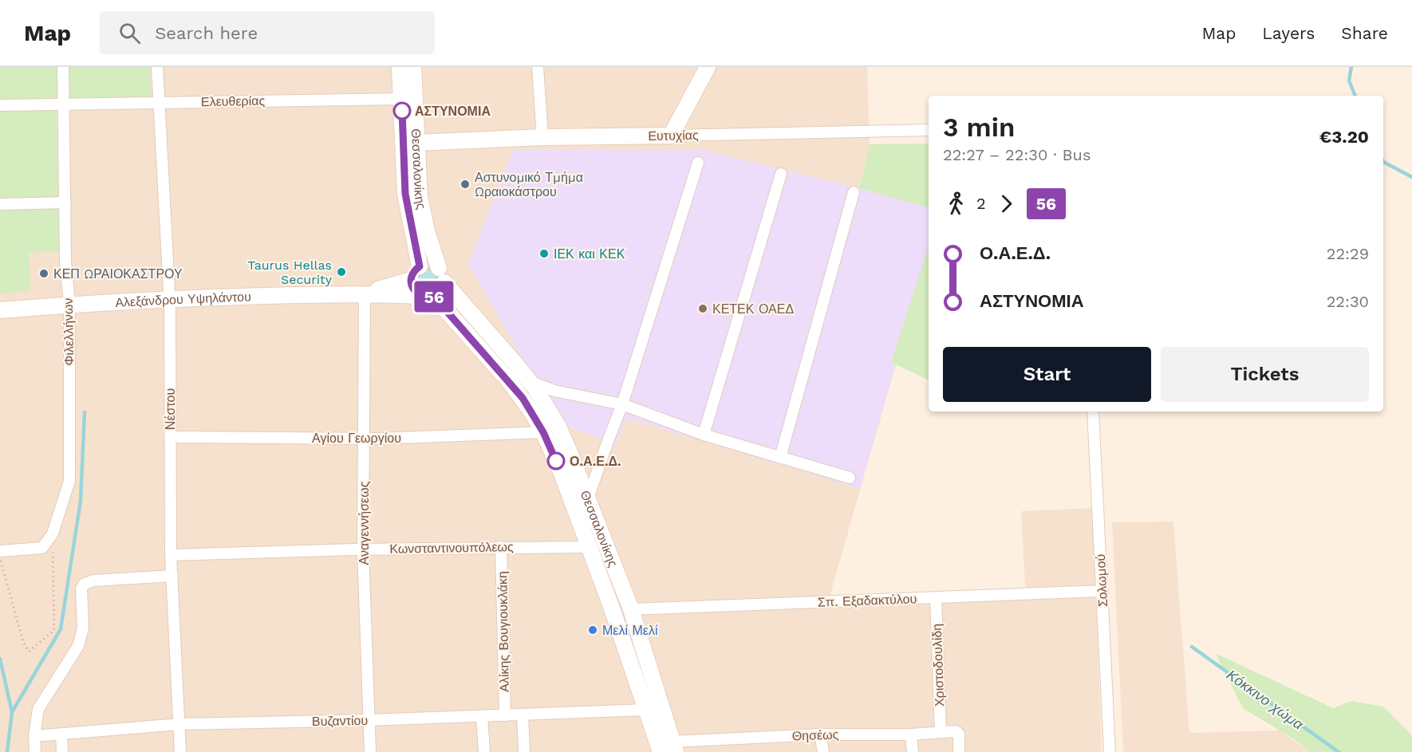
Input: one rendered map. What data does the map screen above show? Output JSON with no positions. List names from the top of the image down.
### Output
{
  "streets": {
    "main road": ["Ευτυχίας", "Θεσσαλονίκης", "Αλεξάνδρου Υψηλάντου"],
    "street": [
      "Ελευθερίας",
      "Φιλελλήνων",
      "Νέστου",
      "Αγίου Γεωργίου",
      "Αναγεννήσεως",
      "Κωνσταντινουπόλεως",
      "Σολωμού",
      "Σπ. Εξαδακτύλου",
      "Αλίκης Βουγιουκλάκη",
      "Χριστοδουλίδη",
      "Βυζαντίου",
      "Θησέως"
    ]
  },
  "crossings": [
    ["Ελευθερίας", "Θεσσαλονίκης"],
    ["Ελευθερίας", "Φιλελλήνων"],
    ["Ελευθερίας", "Νέστου"],
    ["Ευτυχίας", "Θεσσαλονίκης"],
    ["Θεσσαλονίκης", "Αγίου Γεωργίου"],
    ["Θεσσαλονίκης", "Κωνσταντινουπόλεως"],
    ["Θεσσαλονίκης", "Σπ. Εξαδακτύλου"],
    ["Θεσσαλονίκης", "Βυζαντίου"],
    ["Θεσσαλονίκης", "Θησέως"],
    ["Αλεξάνδρου Υψηλάντου", "Φιλελλήνων"],
    ["Αλεξάνδρου Υψηλάντου", "Νέστου"],
    ["Αλεξάνδρου Υψηλάντου", "Αναγεννήσεως"],
    ["Νέστου", "Αγίου Γεωργίου"],
    ["Νέστου", "Κωνσταντινουπόλεως"],
    ["Νέστου", "Βυζαντίου"],
    ["Αγίου Γεωργίου", "Αναγεννήσεως"],
    ["Αναγεννήσεως", "Κωνσταντινουπόλεως"],
    ["Αναγεννήσεως", "Βυζαντίου"],
    ["Κωνσταντινουπόλεως", "Αλίκης Βουγιουκλάκη"],
    ["Σολωμού", "Σπ. Εξαδακτύλου"],
    ["Σπ. Εξαδακτύλου", "Χριστοδουλίδη"],
    ["Αλίκης Βουγιουκλάκη", "Βυζαντίου"],
    ["Χριστοδουλίδη", "Θησέως"]
  ],
  "water": ["Κόκκινο χώμα"],
  "places": [
    "ΑΣΤΥΝΟΜΙΑ",
    "Αστυνομικό Τμήμα Ωραιοκάστρου",
    "ΙΕΚ και ΚΕΚ",
    "Taurus Hellas Security",
    "ΚΕΠ ΩΡΑΙΟΚΑΣΤΡΟΥ",
    "ΚΕΤΕΚ ΟΑΕΔ",
    "Ο.Α.Ε.Δ.",
    "Μελί Μελί"
  ],
  "lines": ["bus line 56"],
  "page": {
    "header": "Map",
    "search": "Search here",
    "nav": ["Map", "Layers", "Share"],
    "on_map": "56",
    "heading": ["3 min", "22:27 – 22:30 · Bus", "€3.20"],
    "legs": ["2", "56"],
    "list": [
      {
        "name": "Ο.Α.Ε.Δ.",
        "value": "22:29"
      },
      {
        "name": "ΑΣΤΥΝΟΜΙΑ",
        "value": "22:30"
      }
    ],
    "buttons": ["Start", "Tickets"]
  }
}
